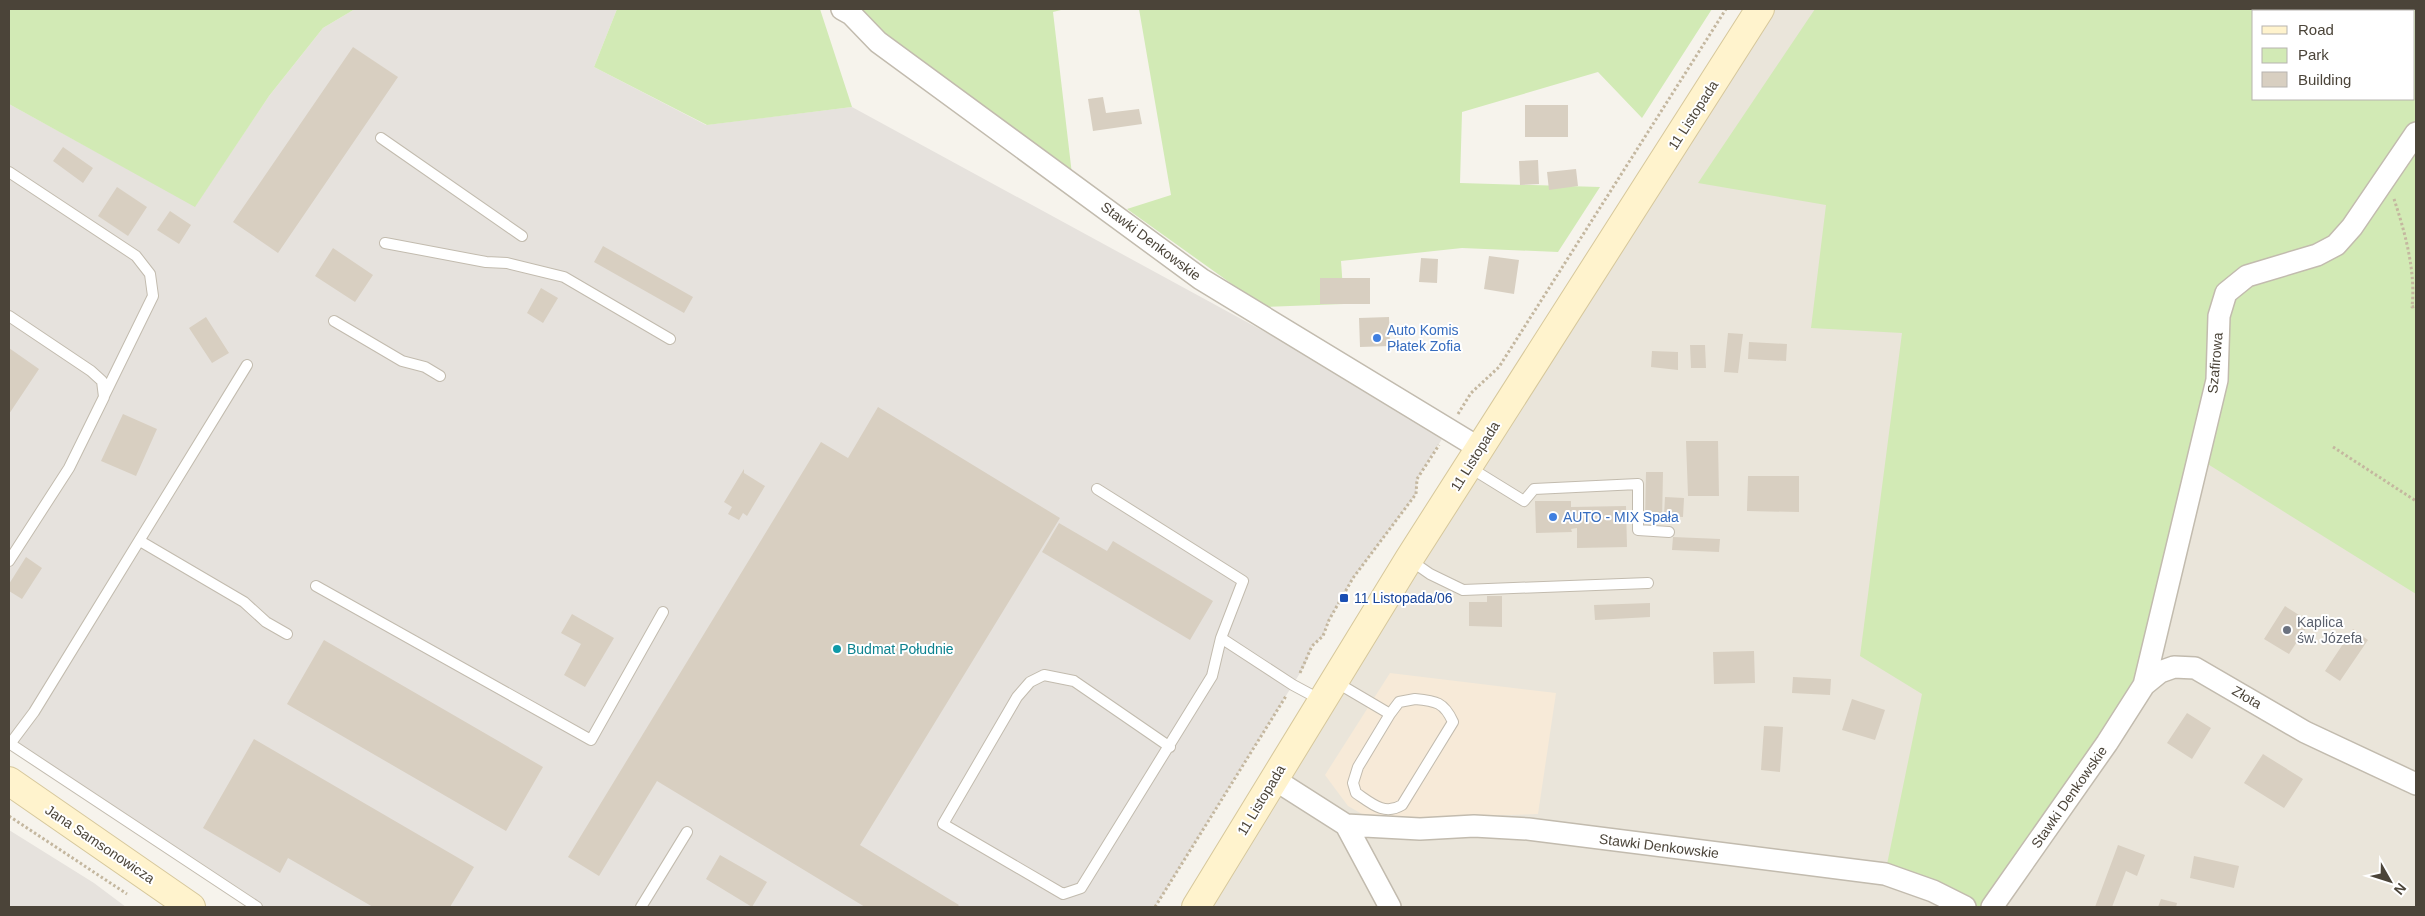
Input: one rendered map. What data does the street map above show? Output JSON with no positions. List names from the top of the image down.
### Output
{
  "streets": {
    "street": [
      "11 Listopada",
      "Stawki Denkowskie",
      "Szafirowa",
      "Złota",
      "Jana Samsonowicza"
    ]
  },
  "crossings": [
    ["11 Listopada", "Stawki Denkowskie"],
    ["Stawki Denkowskie", "Szafirowa"],
    ["Stawki Denkowskie", "Złota"],
    ["Szafirowa", "Złota"]
  ],
  "places": {
    "other": [
      "Auto Komis Płatek Zofia",
      "AUTO - MIX Spała",
      "Kaplica św. Józefa",
      "Budmat Południe"
    ],
    "transit": ["11 Listopada/06"]
  },
  "legend": ["Road", "Park", "Building"],
  "north": "bottom right"
}
